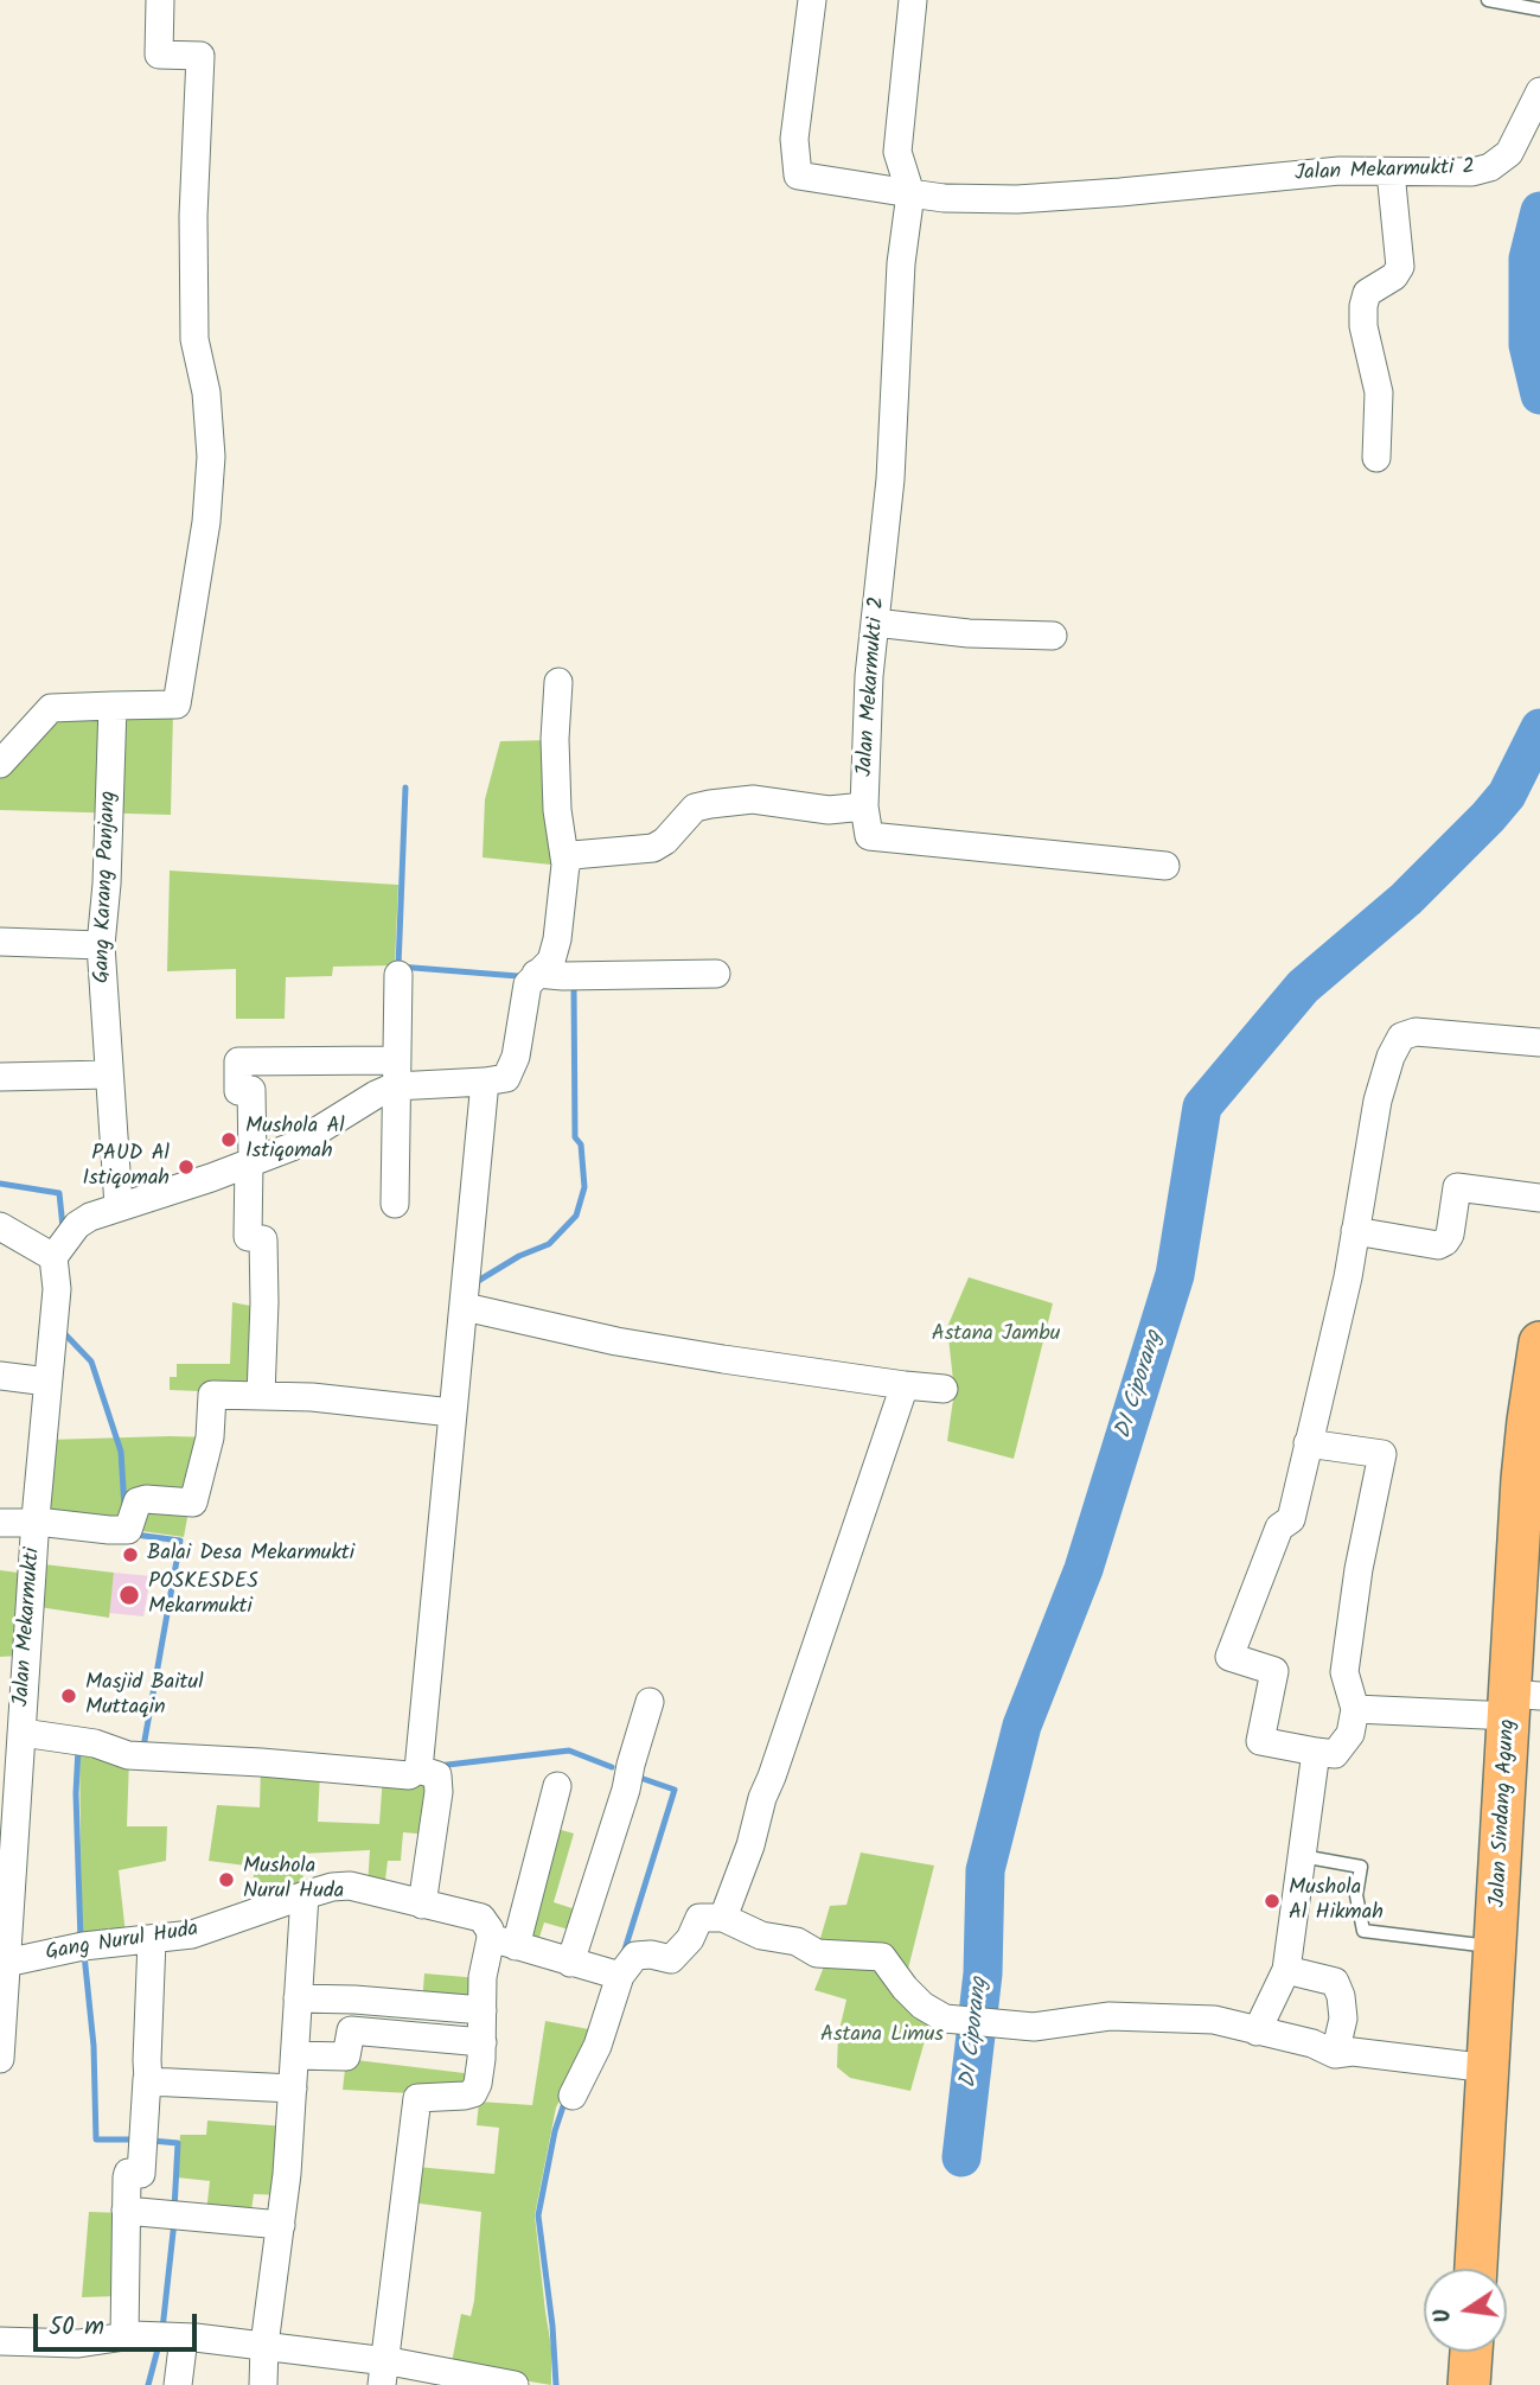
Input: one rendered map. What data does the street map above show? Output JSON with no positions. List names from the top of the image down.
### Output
{
  "streets": {
    "main road": ["Jalan Sindang Agung"],
    "street": [
      "Jalan Mekarmukti 2",
      "Gang Karang Panjang",
      "Jalan Mekarmukti",
      "Gang Nurul Huda"
    ]
  },
  "crossings": [
    ["Jalan Mekarmukti", "Gang Nurul Huda"]
  ],
  "water": ["DI Ciporang"],
  "parks": ["Astana Jambu", "Astana Limus"],
  "places": [
    "Mushola Al Istiqomah",
    "PAUD Al Istiqomah",
    "Balai Desa Mekarmukti",
    "POSKESDES Mekarmukti",
    "Masjid Baitul Muttaqin",
    "Mushola Nurul Huda",
    "Mushola Al Hikmah"
  ],
  "scale_bar": "50 m",
  "north": "left"
}
